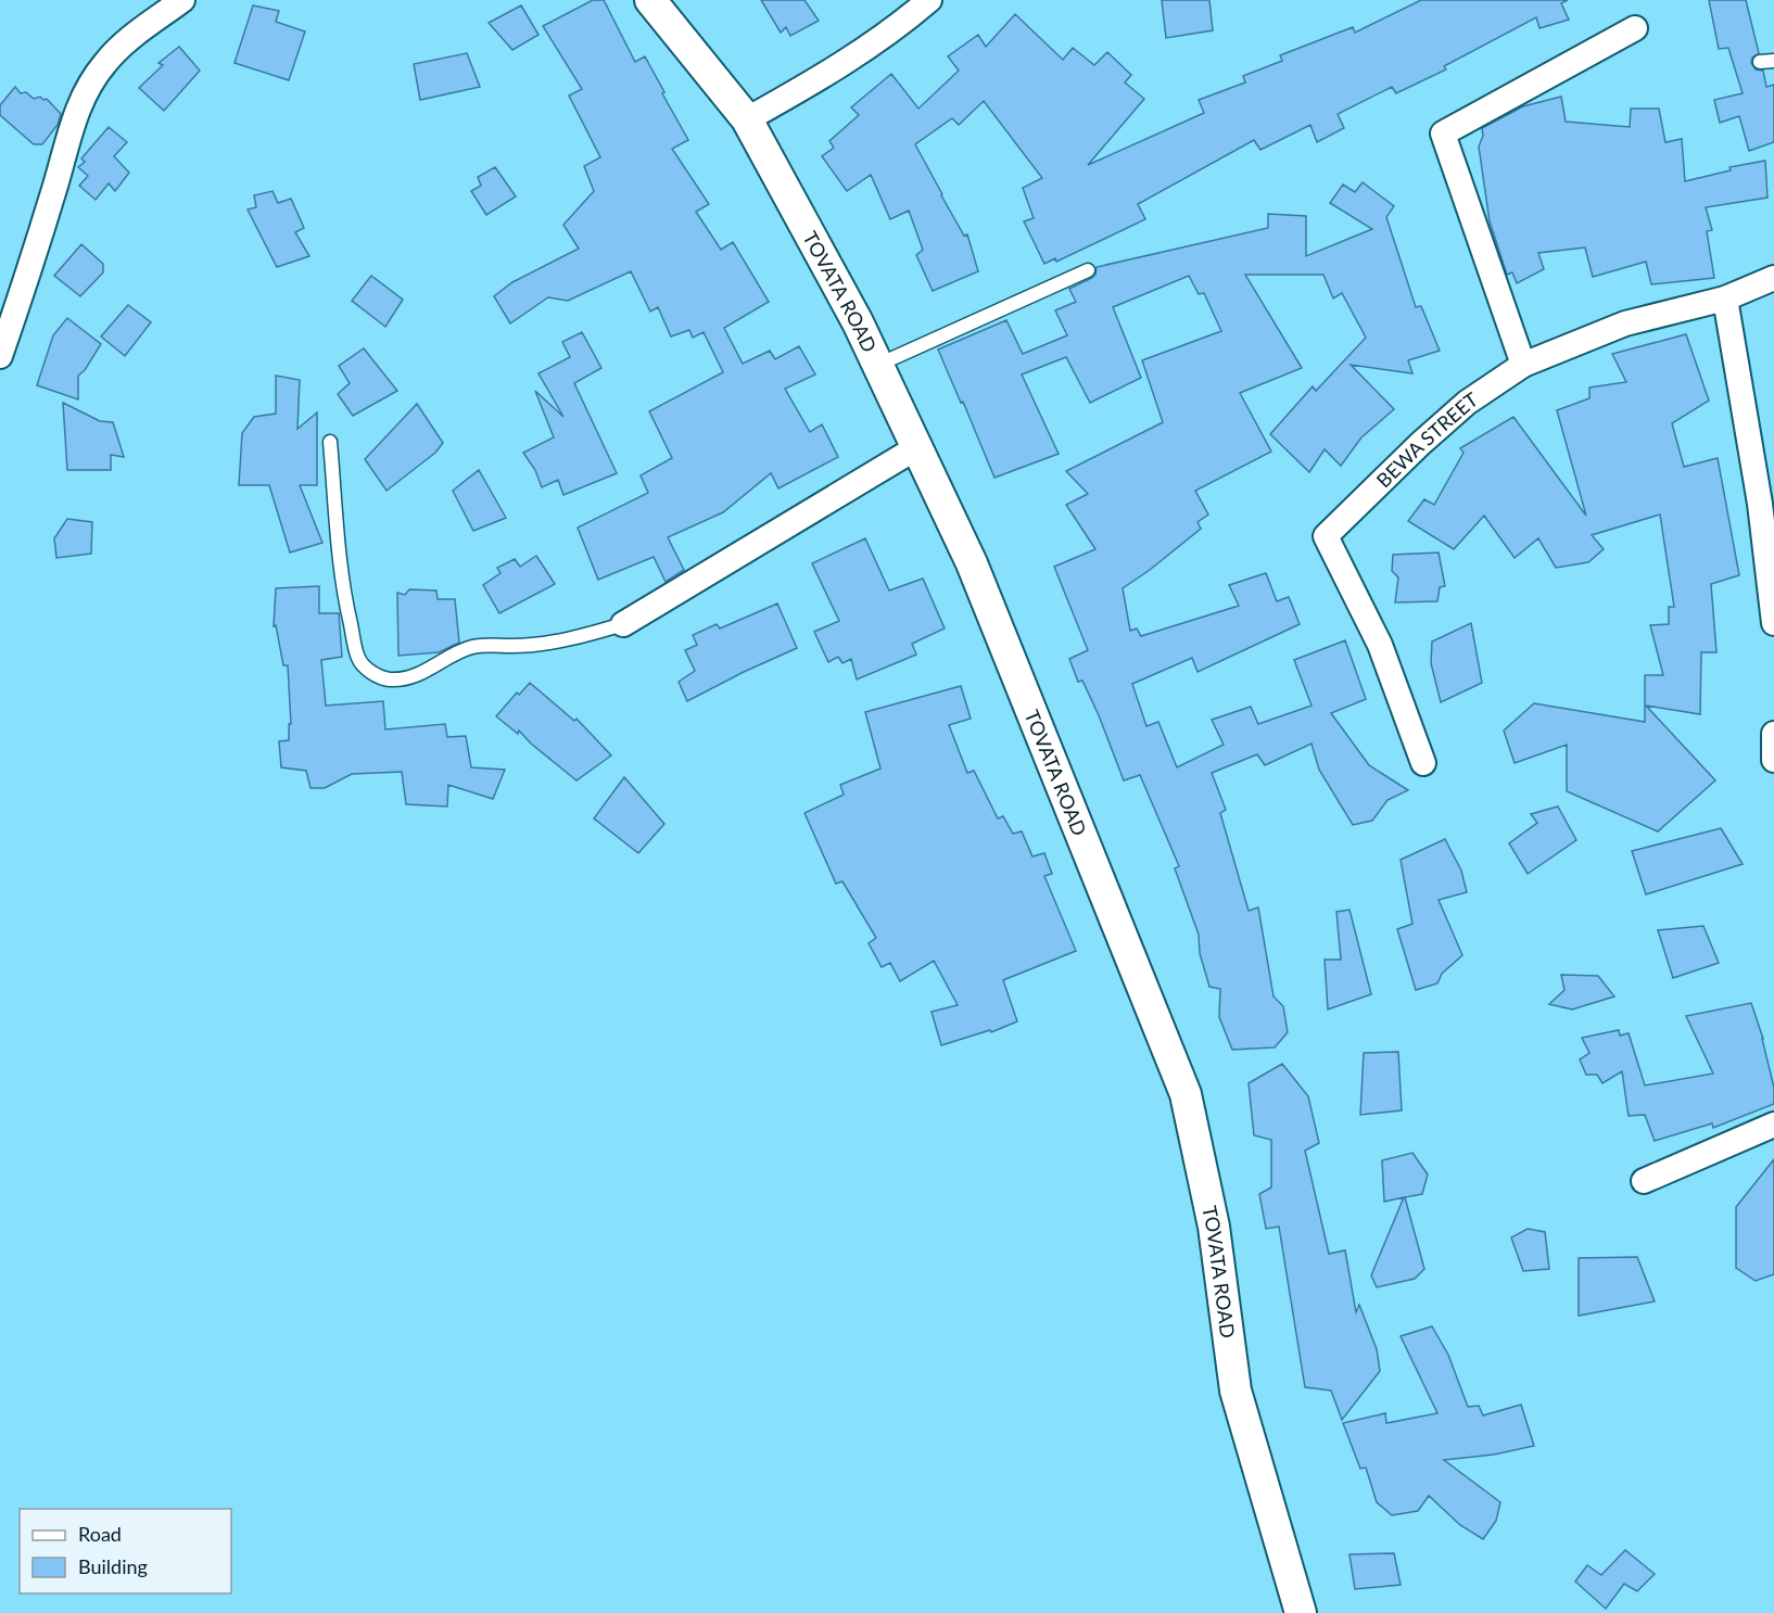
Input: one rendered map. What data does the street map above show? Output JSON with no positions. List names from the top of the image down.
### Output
{
  "streets": {
    "street": ["TOVATA ROAD", "BEWA STREET"]
  },
  "legend": ["Road", "Building"]
}
